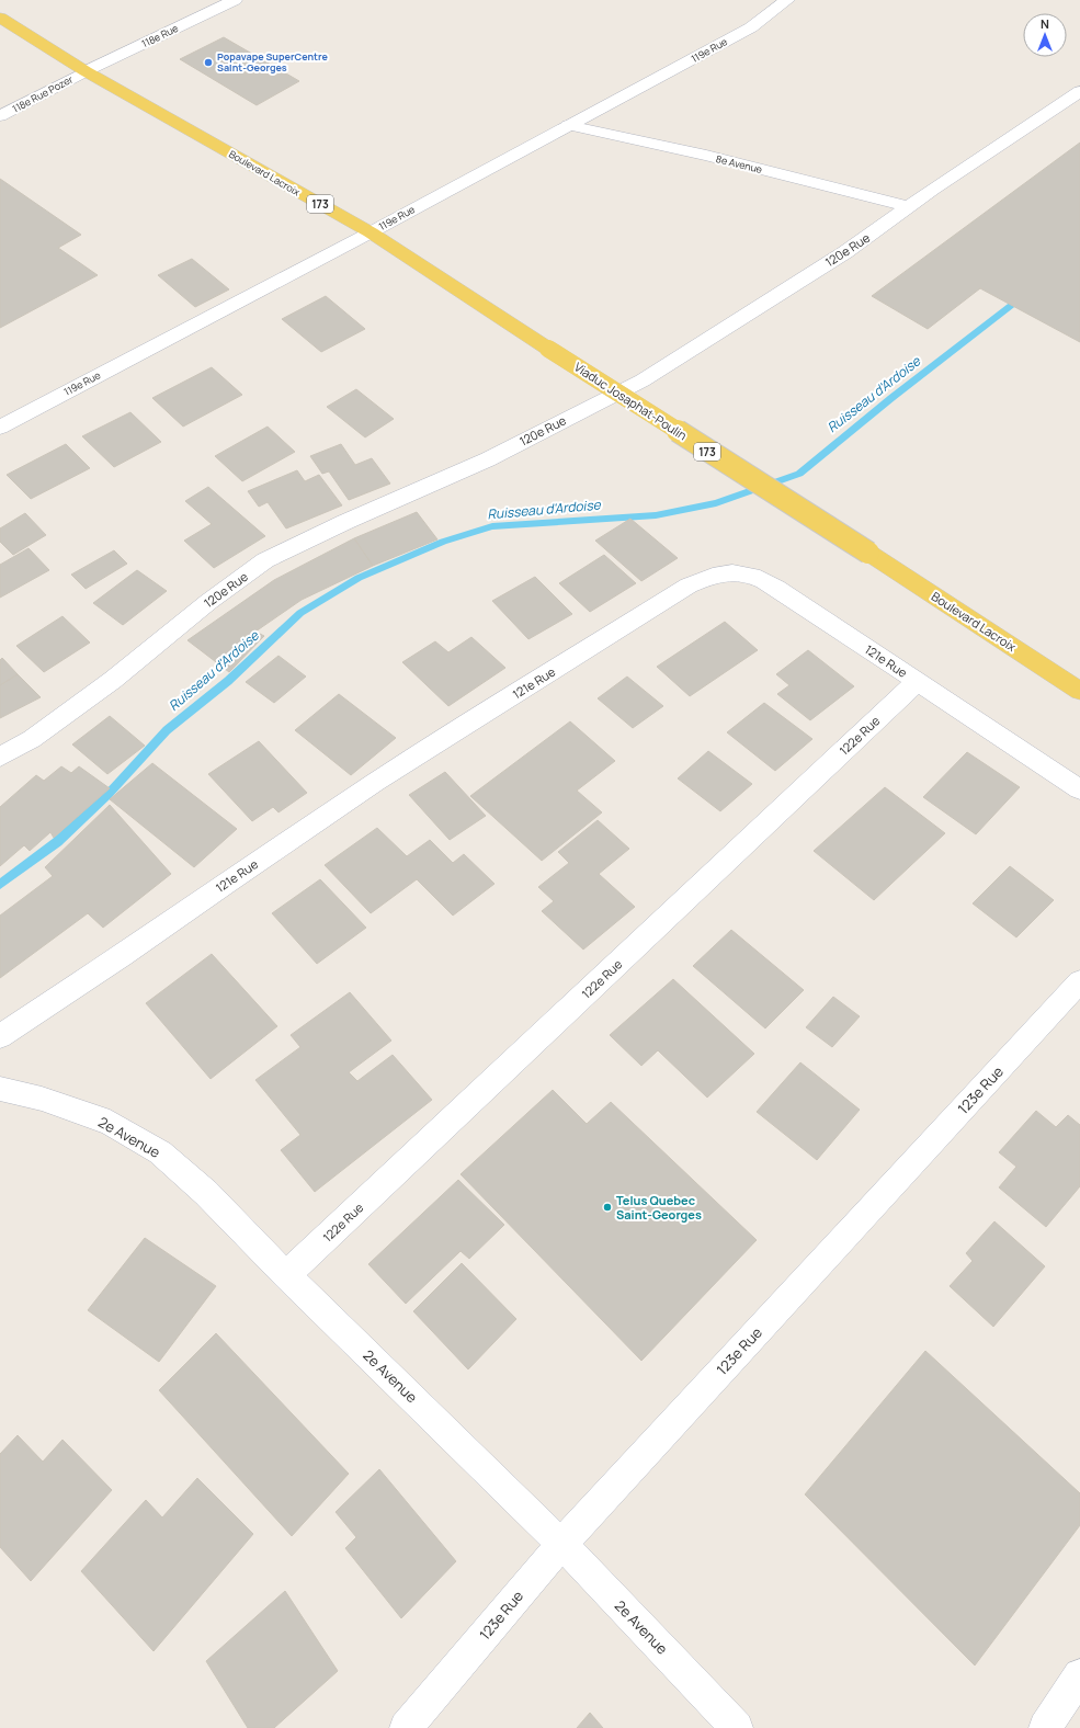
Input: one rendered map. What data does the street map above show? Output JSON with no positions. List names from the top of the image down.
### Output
{
  "streets": {
    "main road": ["Boulevard Lacroix", "173", "Viaduc Josaphat-Poulin"],
    "street": [
      "118e Rue",
      "119e Rue",
      "118e Rue Pozer",
      "8e Avenue",
      "120e Rue",
      "121e Rue",
      "122e Rue",
      "123e Rue",
      "2e Avenue"
    ]
  },
  "crossings": [
    ["118e Rue", "118e Rue Pozer"],
    ["118e Rue", "Boulevard Lacroix"],
    ["119e Rue", "8e Avenue"],
    ["119e Rue", "Boulevard Lacroix"],
    ["118e Rue Pozer", "Boulevard Lacroix"],
    ["8e Avenue", "120e Rue"],
    ["Boulevard Lacroix", "Viaduc Josaphat-Poulin"],
    ["121e Rue", "122e Rue"],
    ["122e Rue", "2e Avenue"],
    ["123e Rue", "2e Avenue"]
  ],
  "water": ["Ruisseau d'Ardoise"],
  "places": ["Popavape SuperCentre Saint-Georges", "Telus Quebec Saint-Georges"],
  "north": "top"
}
